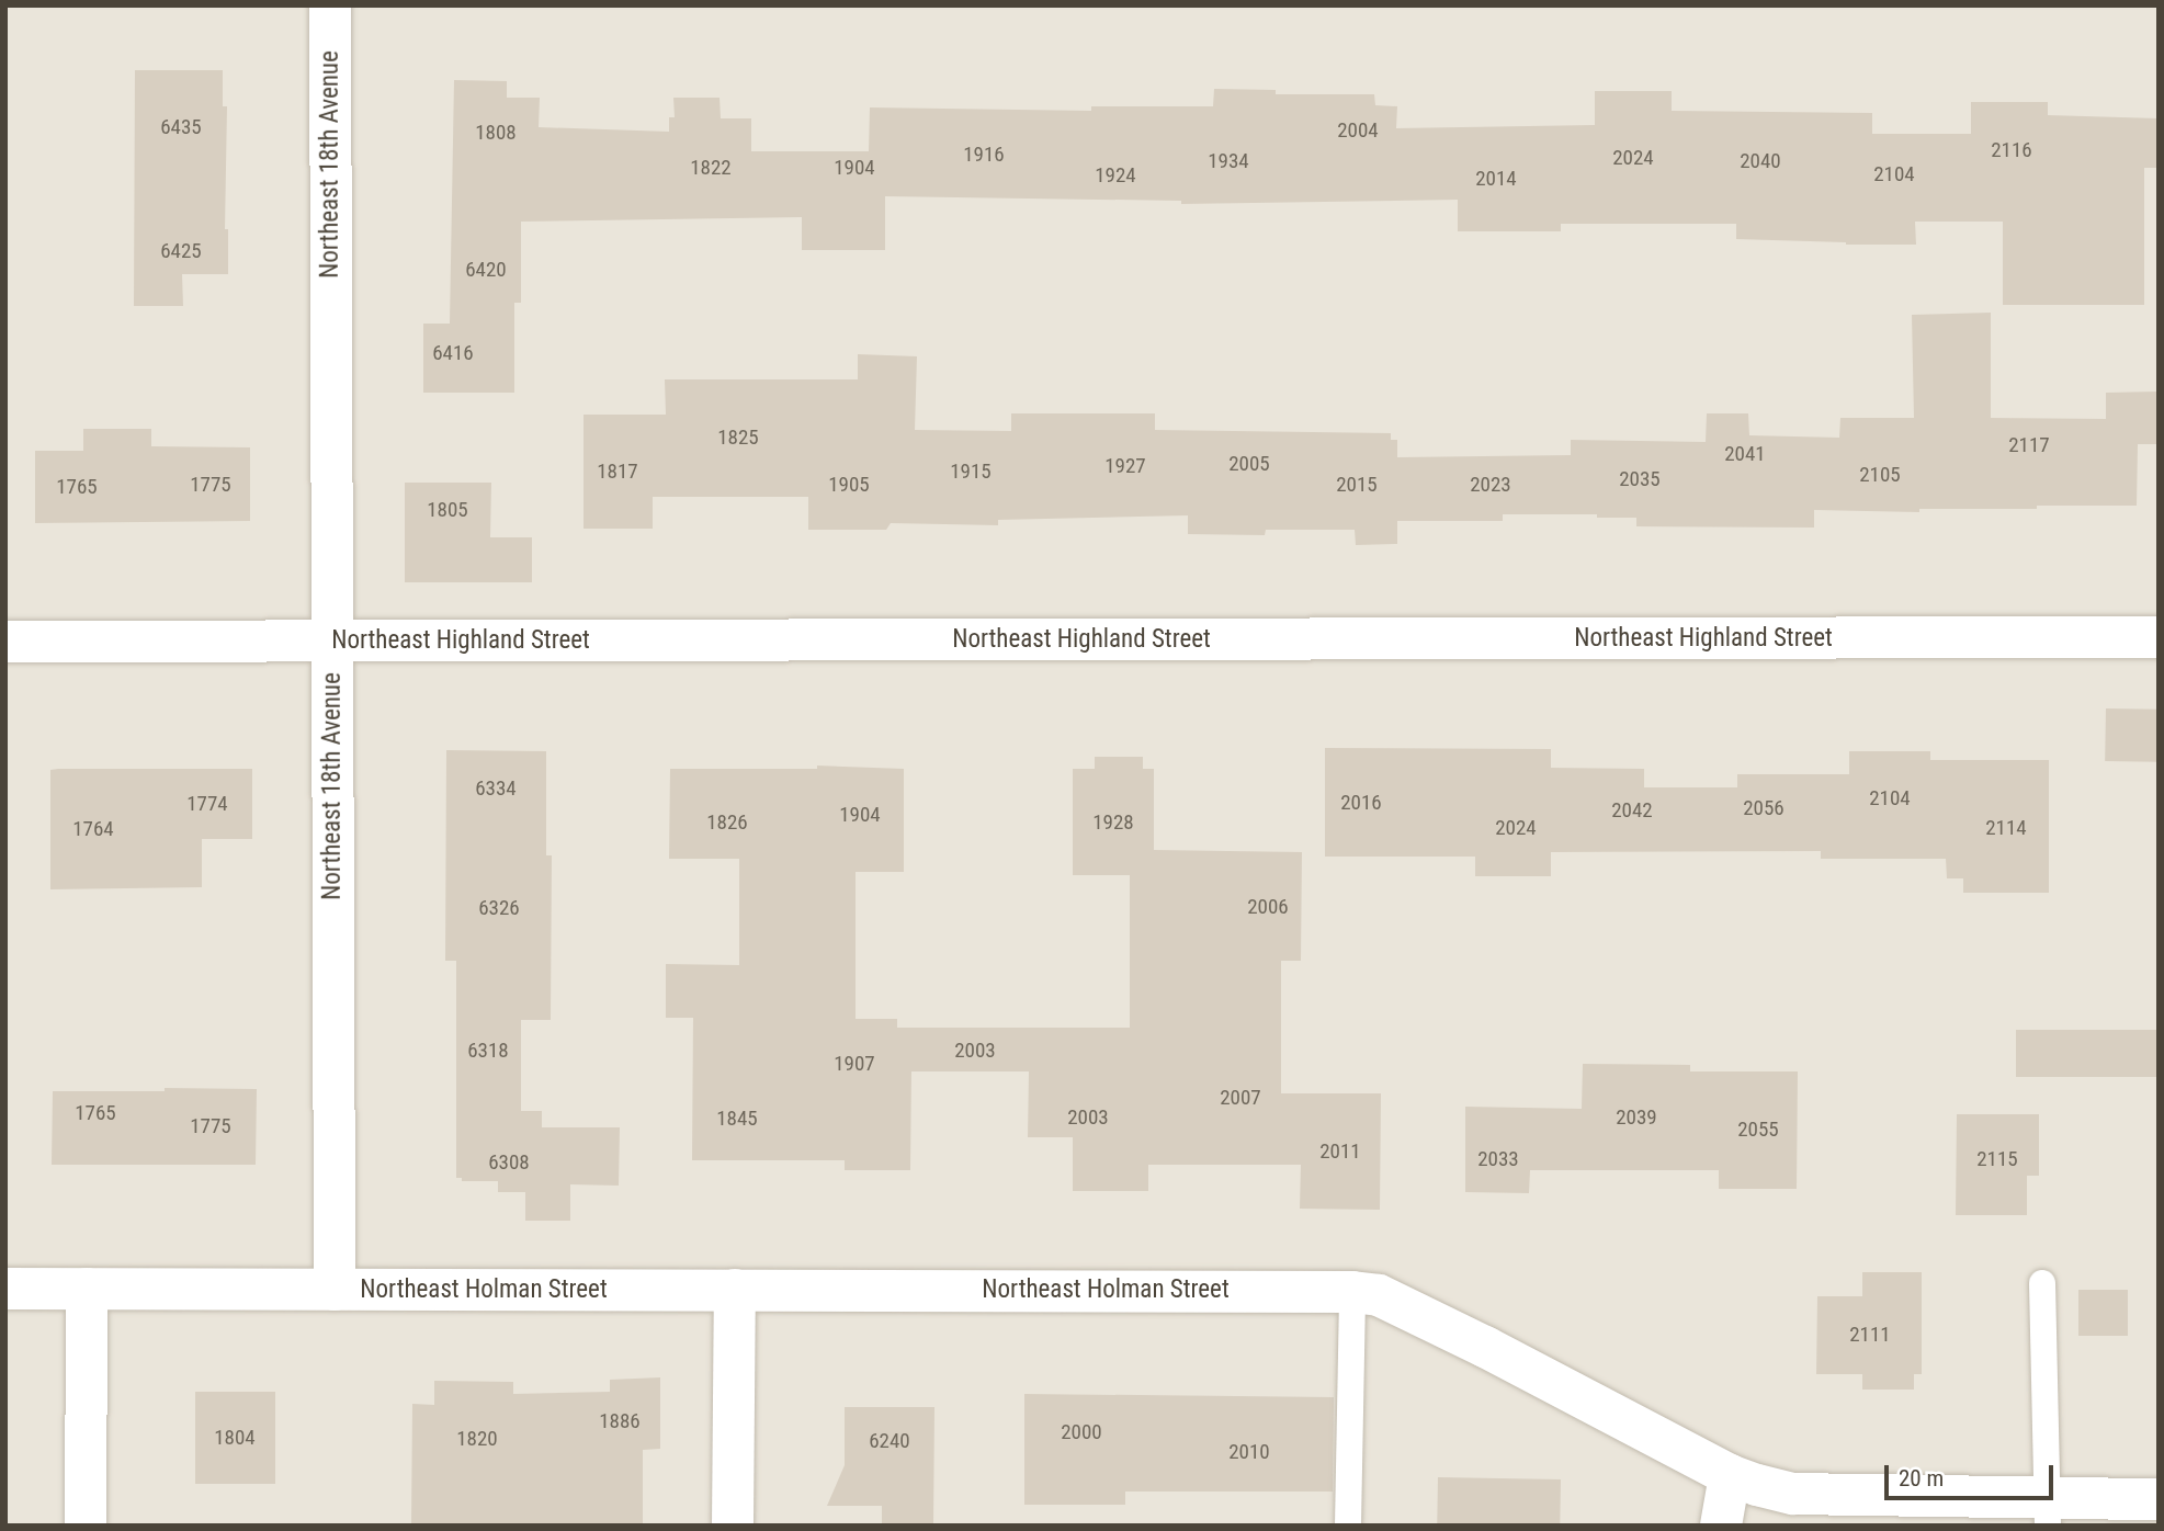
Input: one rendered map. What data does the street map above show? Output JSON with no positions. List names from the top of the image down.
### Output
{
  "streets": {
    "street": ["Northeast 18th Avenue", "Northeast Highland Street", "Northeast Holman Street"]
  },
  "crossings": [
    ["Northeast 18th Avenue", "Northeast Highland Street"],
    ["Northeast 18th Avenue", "Northeast Holman Street"]
  ],
  "house_numbers": [
    "6435",
    "2004",
    "1808",
    "2116",
    "1916",
    "2024",
    "1934",
    "2040",
    "1822",
    "1904",
    "2104",
    "1924",
    "2014",
    "6425",
    "6420",
    "6416",
    "1825",
    "2117",
    "2041",
    "2005",
    "1927",
    "1817",
    "1915",
    "2105",
    "2035",
    "1775",
    "1905",
    "2015",
    "2023",
    "1765",
    "1805",
    "6334",
    "2104",
    "2016",
    "1774",
    "2056",
    "2042",
    "1904",
    "1826",
    "1928",
    "2024",
    "2114",
    "1764",
    "2006",
    "6326",
    "6318",
    "2003",
    "1907",
    "2007",
    "1765",
    "2003",
    "2039",
    "1845",
    "1775",
    "2055",
    "2011",
    "2033",
    "2115",
    "6308",
    "2111",
    "1886",
    "2000",
    "1804",
    "1820",
    "6240",
    "2010"
  ],
  "scale_bar": "20 m"
}
